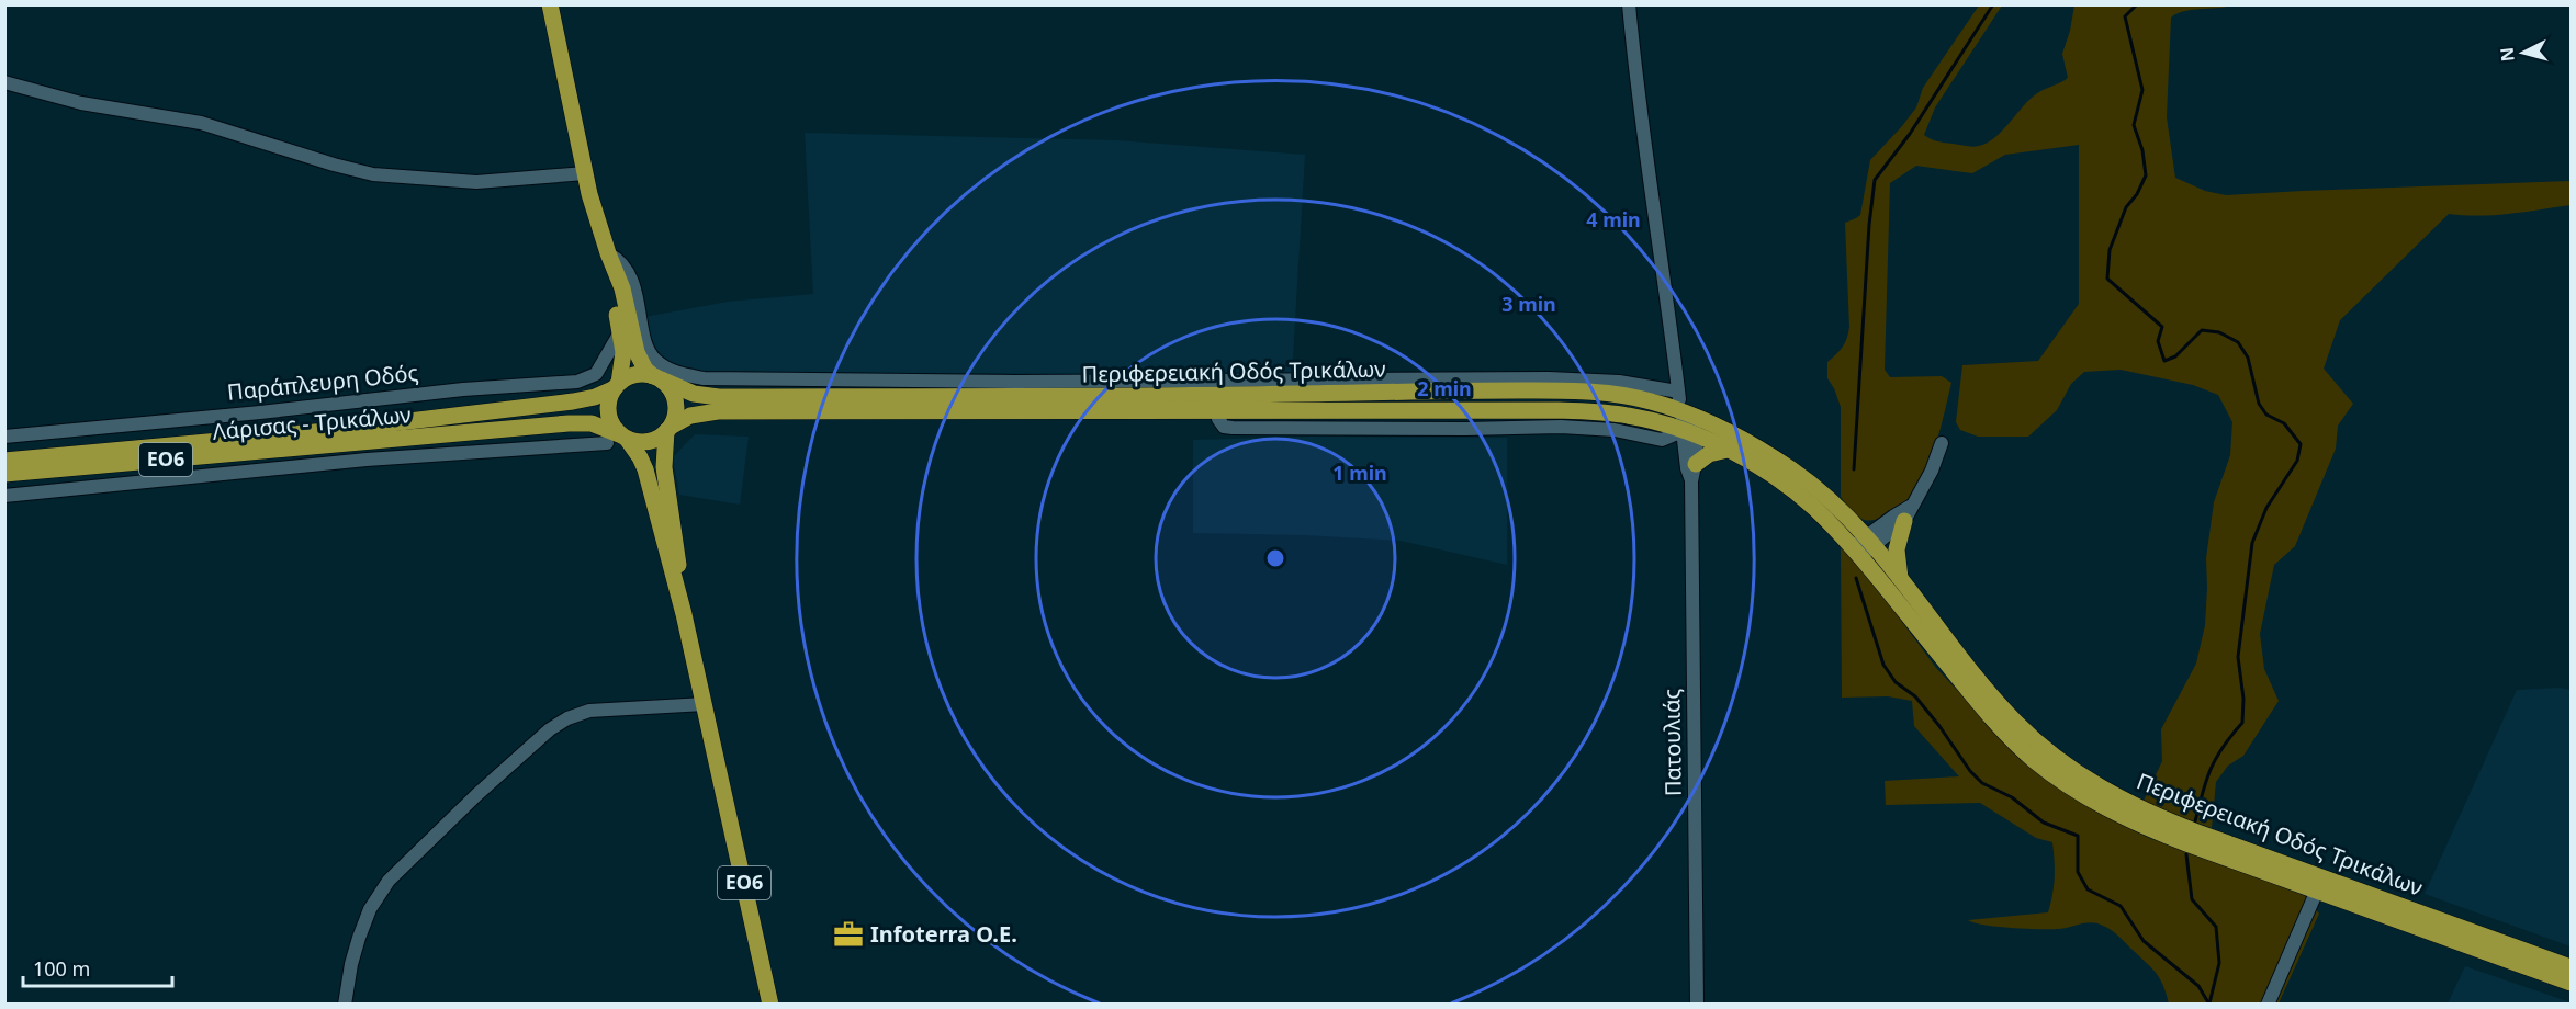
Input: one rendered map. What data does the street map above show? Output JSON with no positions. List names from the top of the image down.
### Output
{
  "streets": {
    "main road": ["Περιφερειακή Οδός Τρικάλων", "Λάρισας - Τρικάλων", "ΕΟ6"],
    "street": ["Παράπλευρη Οδός", "Πατουλιάς"]
  },
  "crossings": [
    ["Περιφερειακή Οδός Τρικάλων", "Λάρισας - Τρικάλων"],
    ["Περιφερειακή Οδός Τρικάλων", "ΕΟ6"],
    ["Περιφερειακή Οδός Τρικάλων", "Πατουλιάς"],
    ["Λάρισας - Τρικάλων", "ΕΟ6"]
  ],
  "places": {
    "office": ["Infoterra Ο.Ε."]
  },
  "scale_bar": "100 m",
  "north": "left",
  "rings": [
    "4 min",
    "3 min",
    "2 min",
    "1 min"
  ]
}
